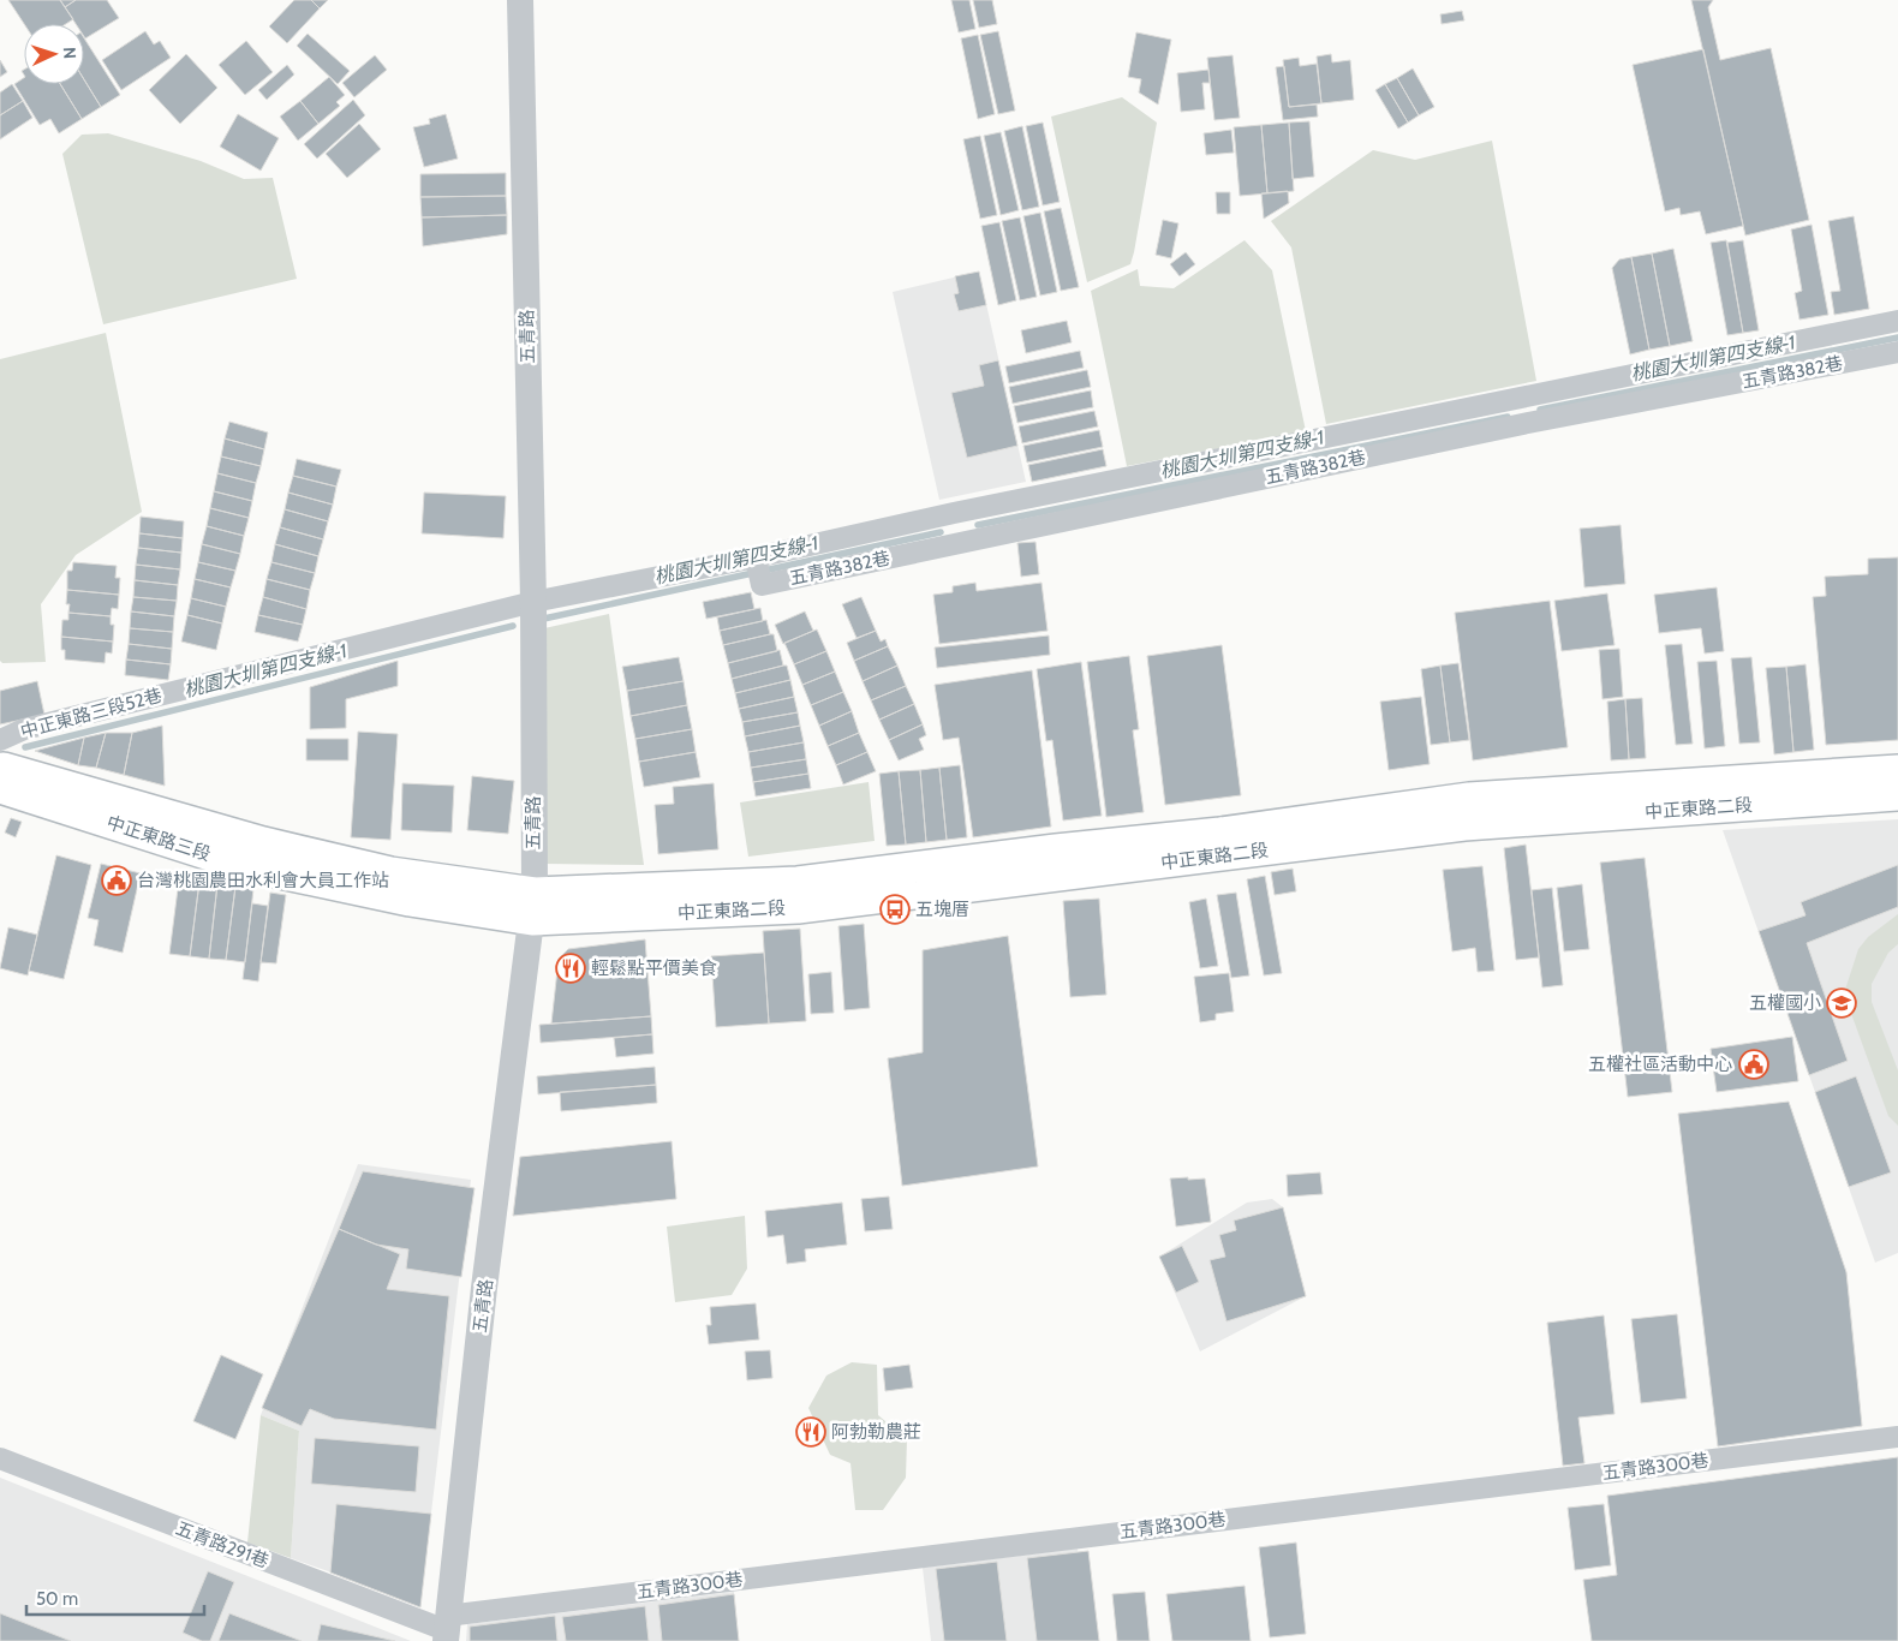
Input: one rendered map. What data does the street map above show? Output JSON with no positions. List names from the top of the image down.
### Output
{
  "streets": {
    "main road": ["中正東路二段", "中正東路三段"],
    "street": [
      "五青路",
      "五青路382巷",
      "中正東路三段52巷",
      "五青路300巷",
      "五青路291巷"
    ]
  },
  "crossings": [
    ["五青路", "五青路382巷"],
    ["五青路", "中正東路三段52巷"],
    ["五青路", "中正東路二段"],
    ["五青路", "中正東路三段"],
    ["五青路", "五青路300巷"],
    ["五青路", "五青路291巷"],
    ["五青路382巷", "中正東路三段52巷"],
    ["中正東路二段", "中正東路三段"],
    ["五青路300巷", "五青路291巷"]
  ],
  "water": ["桃園大圳第四支線-1"],
  "places": {
    "public building": ["台灣桃園農田水利會大員工作站", "五權社區活動中心"],
    "bus stop": ["五塊厝"],
    "restaurant": ["輕鬆點平價美食", "阿勃勒農莊"],
    "school or university": ["五權國小"]
  },
  "scale_bar": "50 m",
  "north": "right"
}
